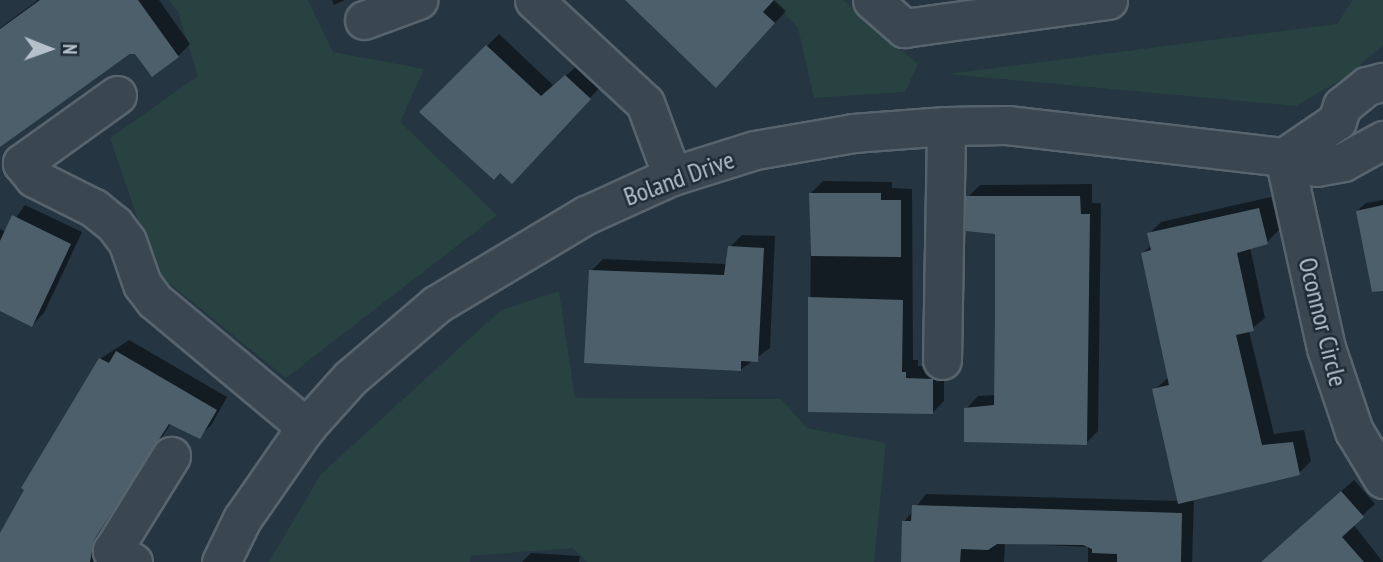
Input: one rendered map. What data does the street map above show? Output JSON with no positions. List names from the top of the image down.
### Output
{
  "streets": {
    "street": ["Boland Drive", "Oconnor Circle"]
  },
  "crossings": [
    ["Boland Drive", "Oconnor Circle"]
  ],
  "north": "right"
}
